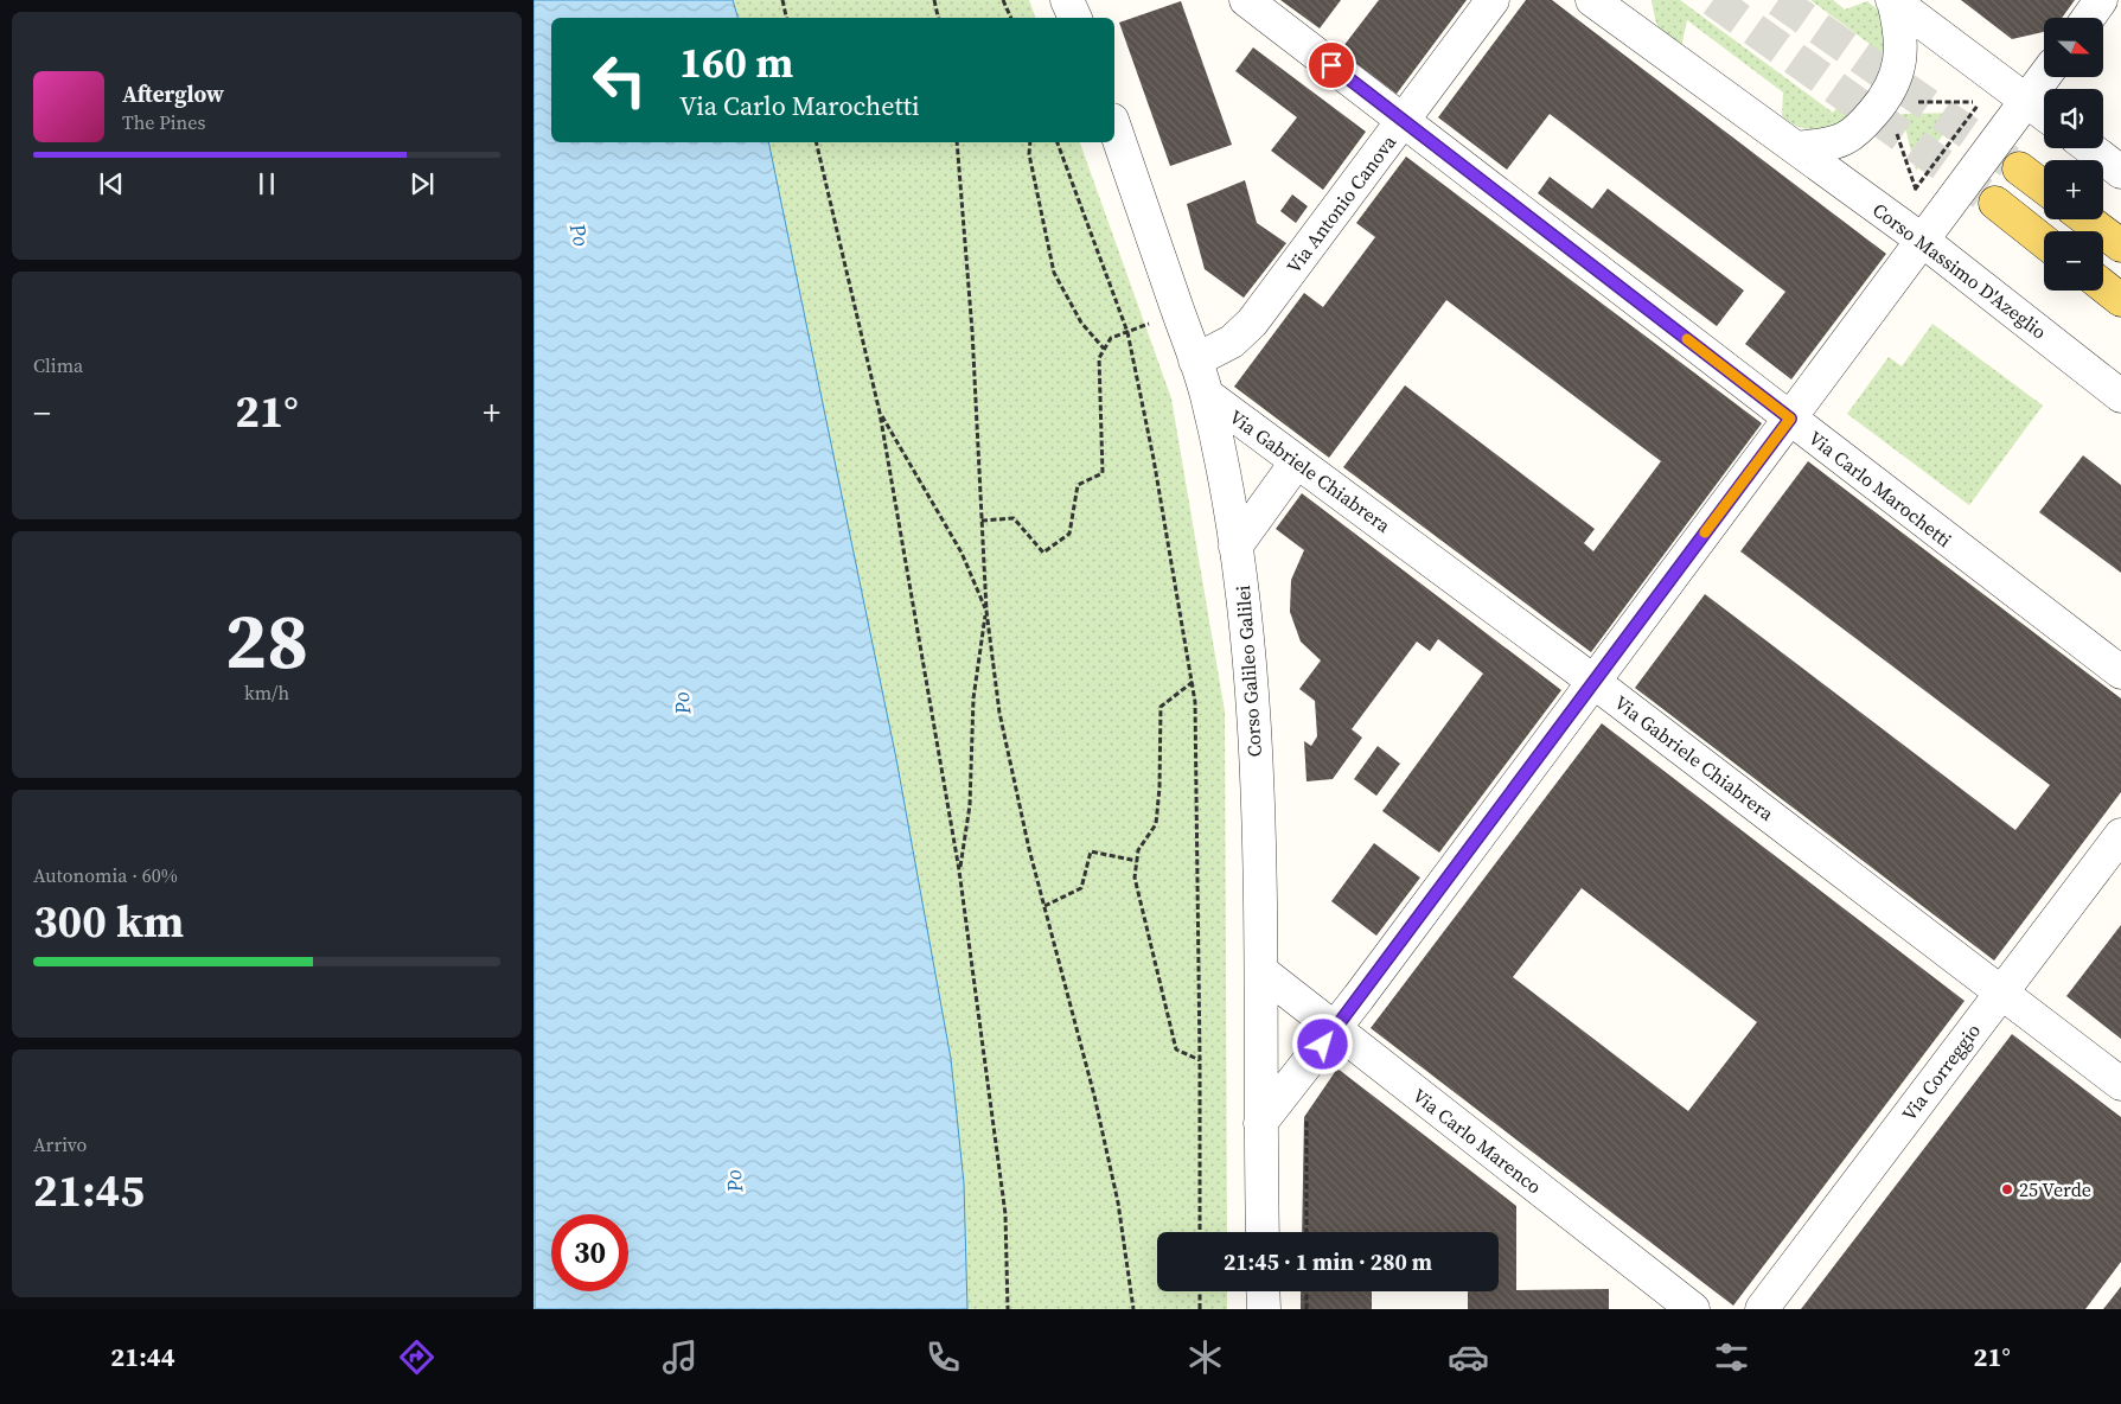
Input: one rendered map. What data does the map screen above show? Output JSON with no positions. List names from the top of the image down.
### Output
{
  "streets": {
    "street": [
      "Via Antonio Canova",
      "Corso Massimo D'Azeglio",
      "Via Gabriele Chiabrera",
      "Via Carlo Marochetti",
      "Corso Galileo Galilei",
      "Via Correggio",
      "Via Carlo Marenco"
    ]
  },
  "crossings": [
    ["Via Antonio Canova", "Via Carlo Marochetti"],
    ["Via Antonio Canova", "Corso Galileo Galilei"],
    ["Via Gabriele Chiabrera", "Corso Galileo Galilei"],
    ["Via Gabriele Chiabrera", "Via Correggio"],
    ["Corso Galileo Galilei", "Via Carlo Marenco"]
  ],
  "water": ["Po"],
  "places": ["25 Verde"],
  "north": "right",
  "page": {
    "map_buttons": ["+", "−"],
    "turn": ["160 m", "Via Carlo Marochetti"],
    "song": ["Afterglow", "The Pines"],
    "tile": [
      "Clima",
      ["28", "km/h"],
      ["Autonomia · 60%", "300 km"],
      ["Arrivo", "21:45"]
    ],
    "heat": ["−", "21°", "+"],
    "limit": "30",
    "trip": "21:45 · 1 min · 280 m",
    "tabs": ["21:44", "21°"]
  }
}
